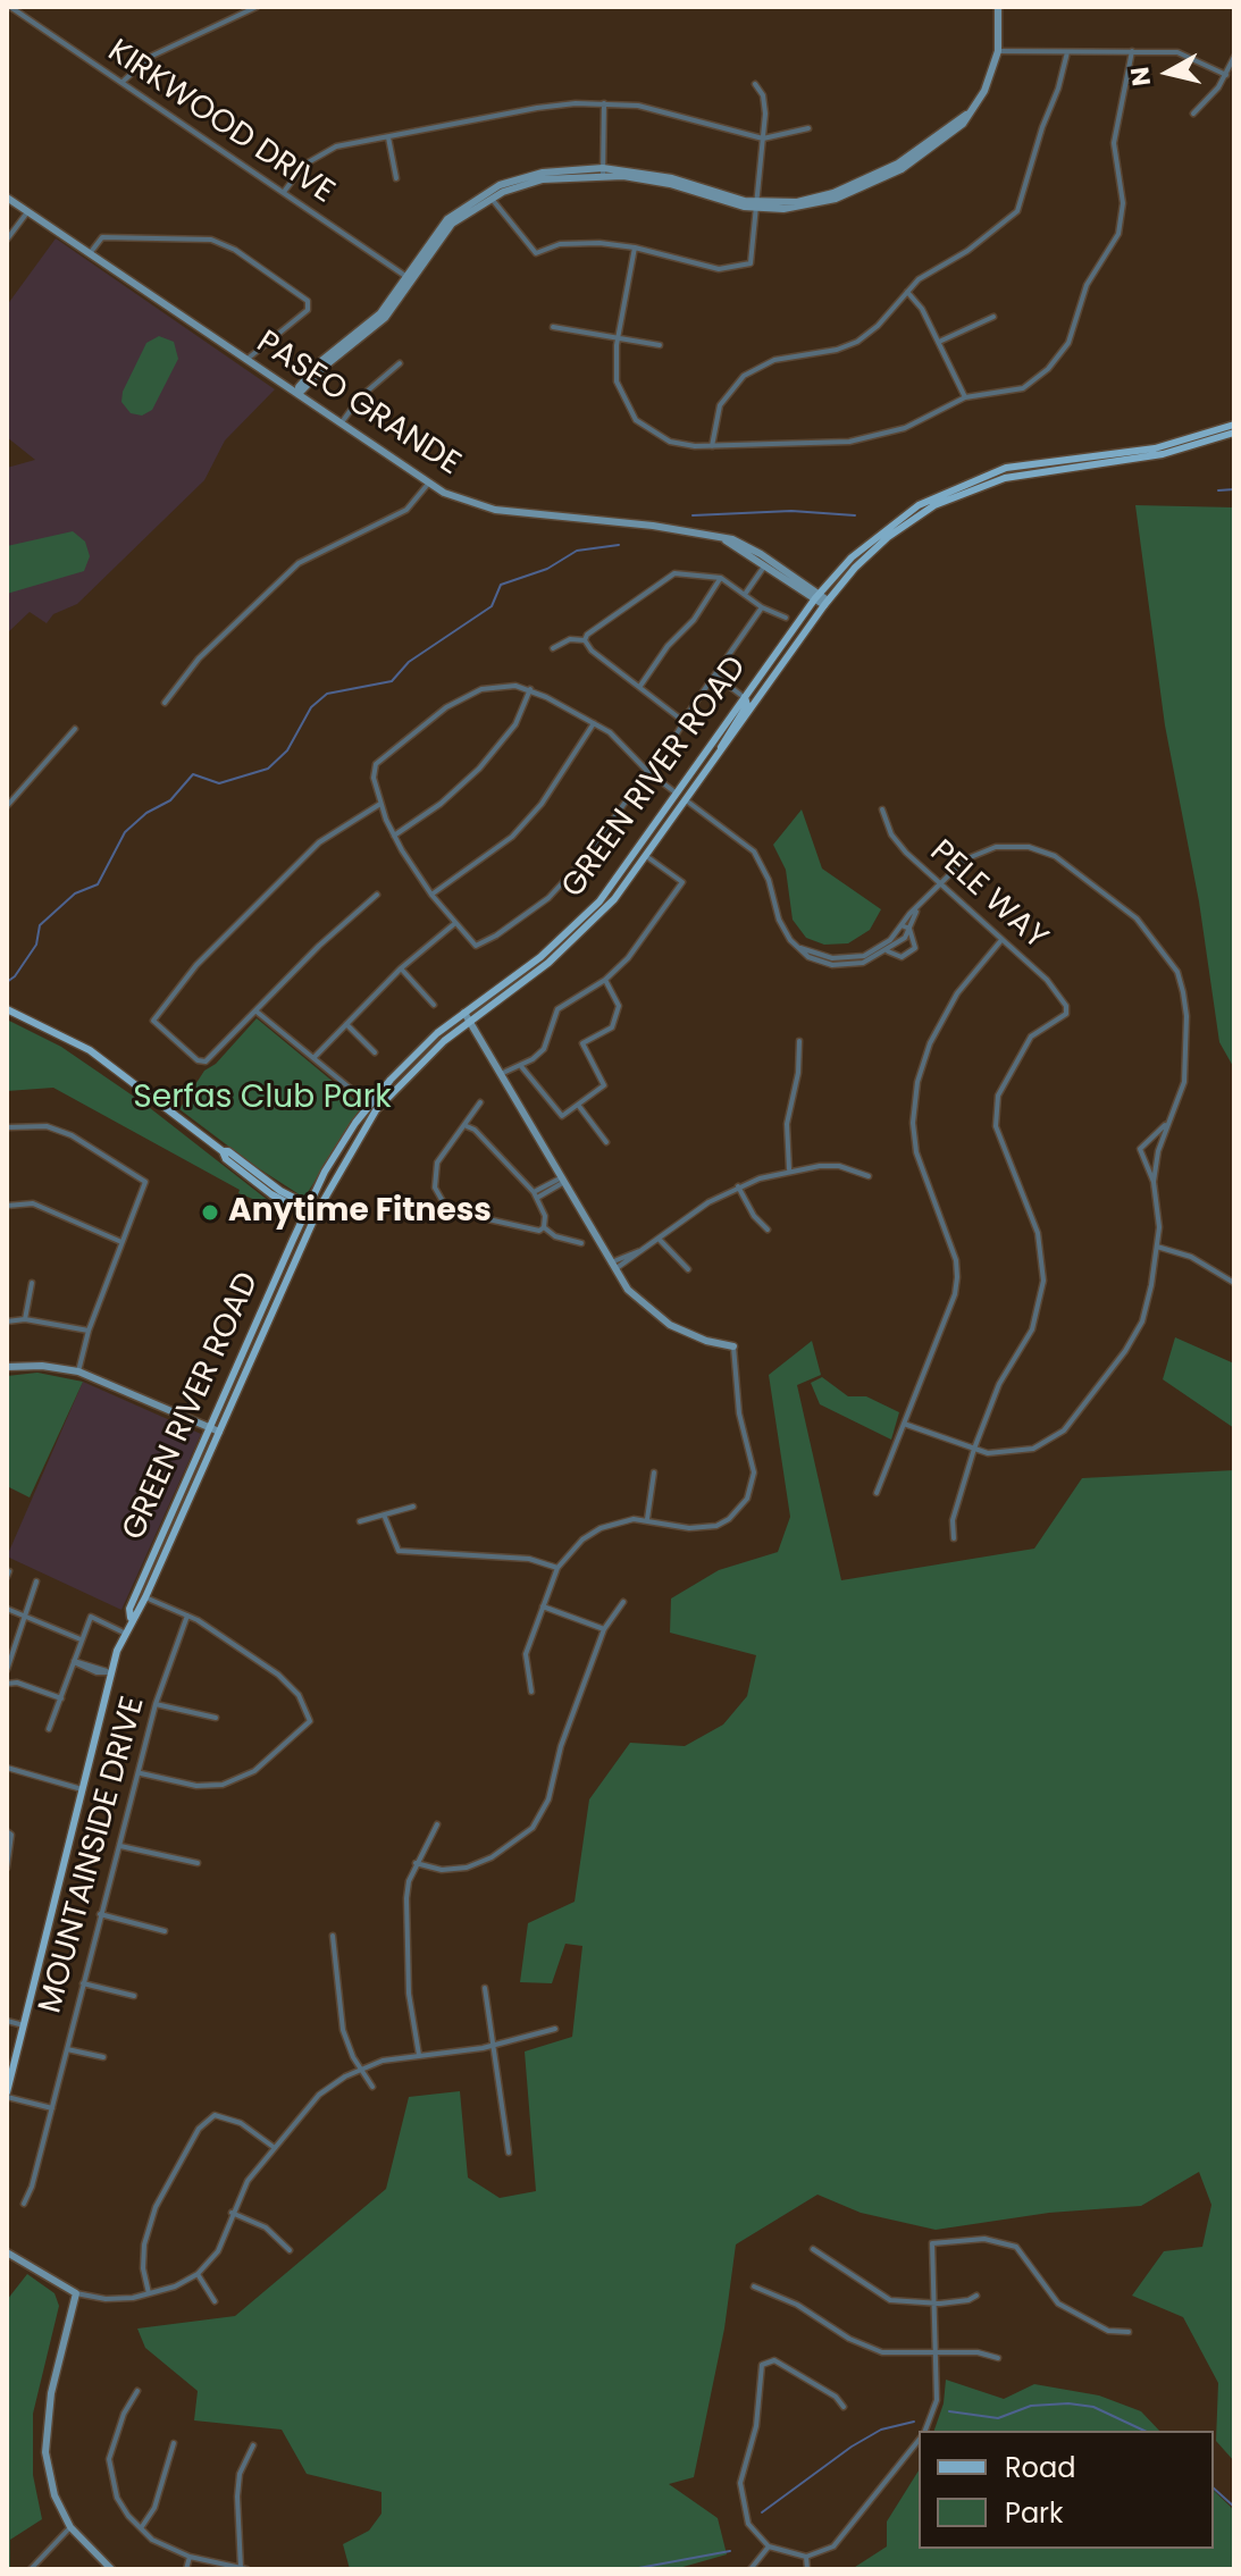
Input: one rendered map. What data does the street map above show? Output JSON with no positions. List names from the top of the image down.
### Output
{
  "streets": {
    "main road": ["PASEO GRANDE", "GREEN RIVER ROAD"],
    "street": ["KIRKWOOD DRIVE", "PELE WAY", "MOUNTAINSIDE DRIVE"]
  },
  "crossings": [
    ["PASEO GRANDE", "GREEN RIVER ROAD"]
  ],
  "parks": ["Serfas Club Park"],
  "places": ["Anytime Fitness"],
  "legend": ["Road", "Park"],
  "north": "left"
}
